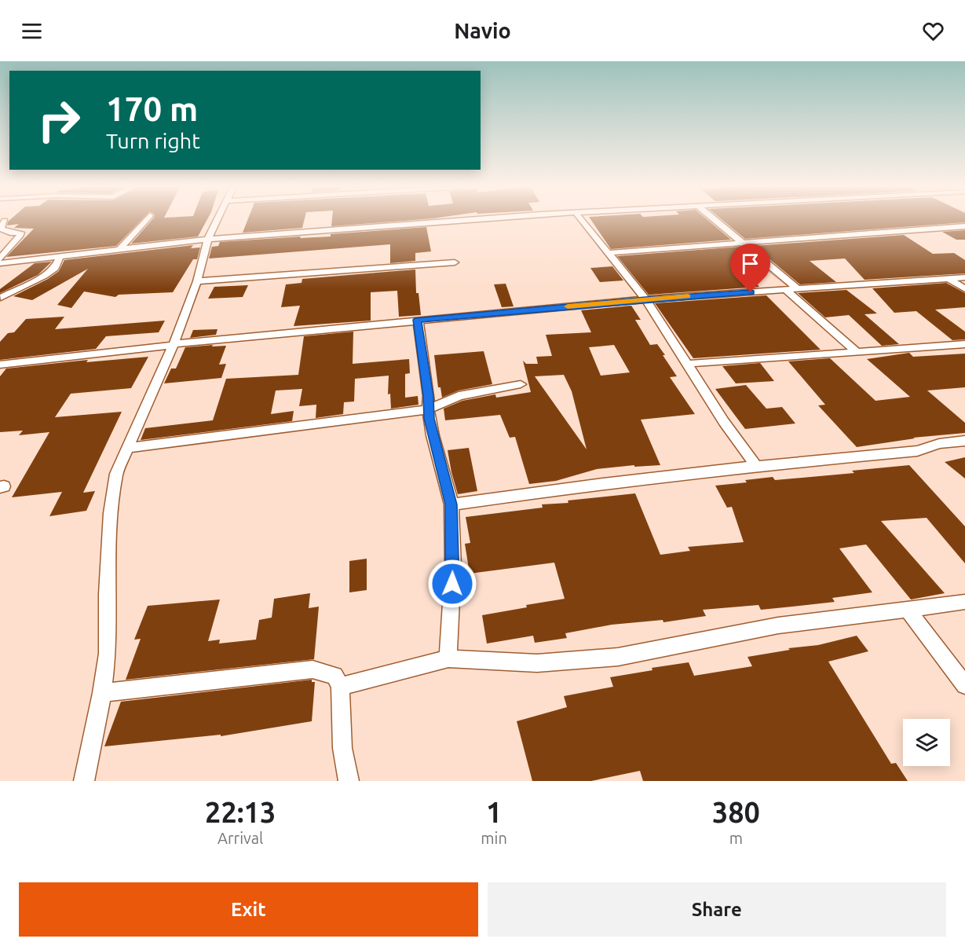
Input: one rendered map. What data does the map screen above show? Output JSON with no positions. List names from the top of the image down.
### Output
{
  "page": {
    "header": "Navio",
    "turn": ["170 m", "Turn right"],
    "eta": [
      "22:13",
      "Arrival",
      "1",
      "min",
      "380",
      "m"
    ],
    "buttons": ["Exit", "Share"]
  }
}
